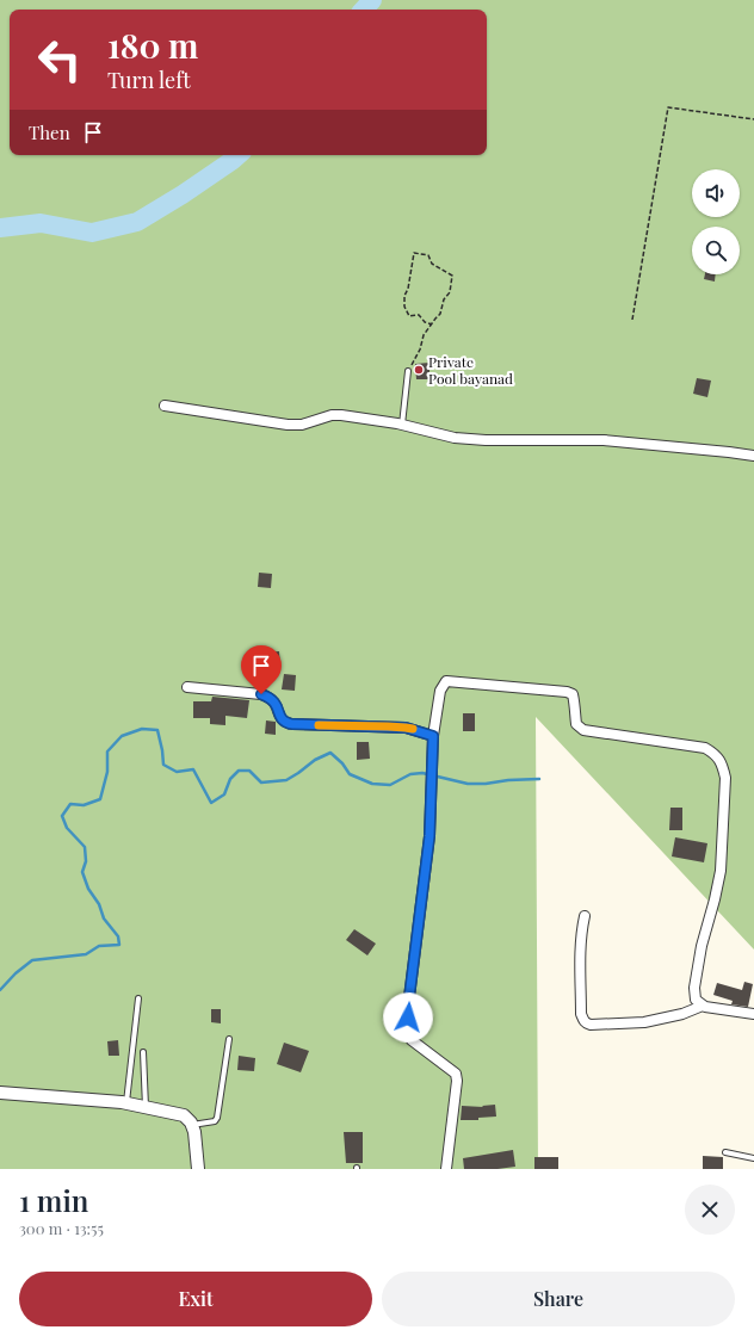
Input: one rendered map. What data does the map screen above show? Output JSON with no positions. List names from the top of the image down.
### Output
{
  "places": ["Private Pool bayanad"],
  "page": {
    "turn": ["180 m", "Turn left"],
    "then": "Then",
    "heading": ["1 min", "300 m · 13:55"],
    "buttons": ["Exit", "Share"]
  }
}
